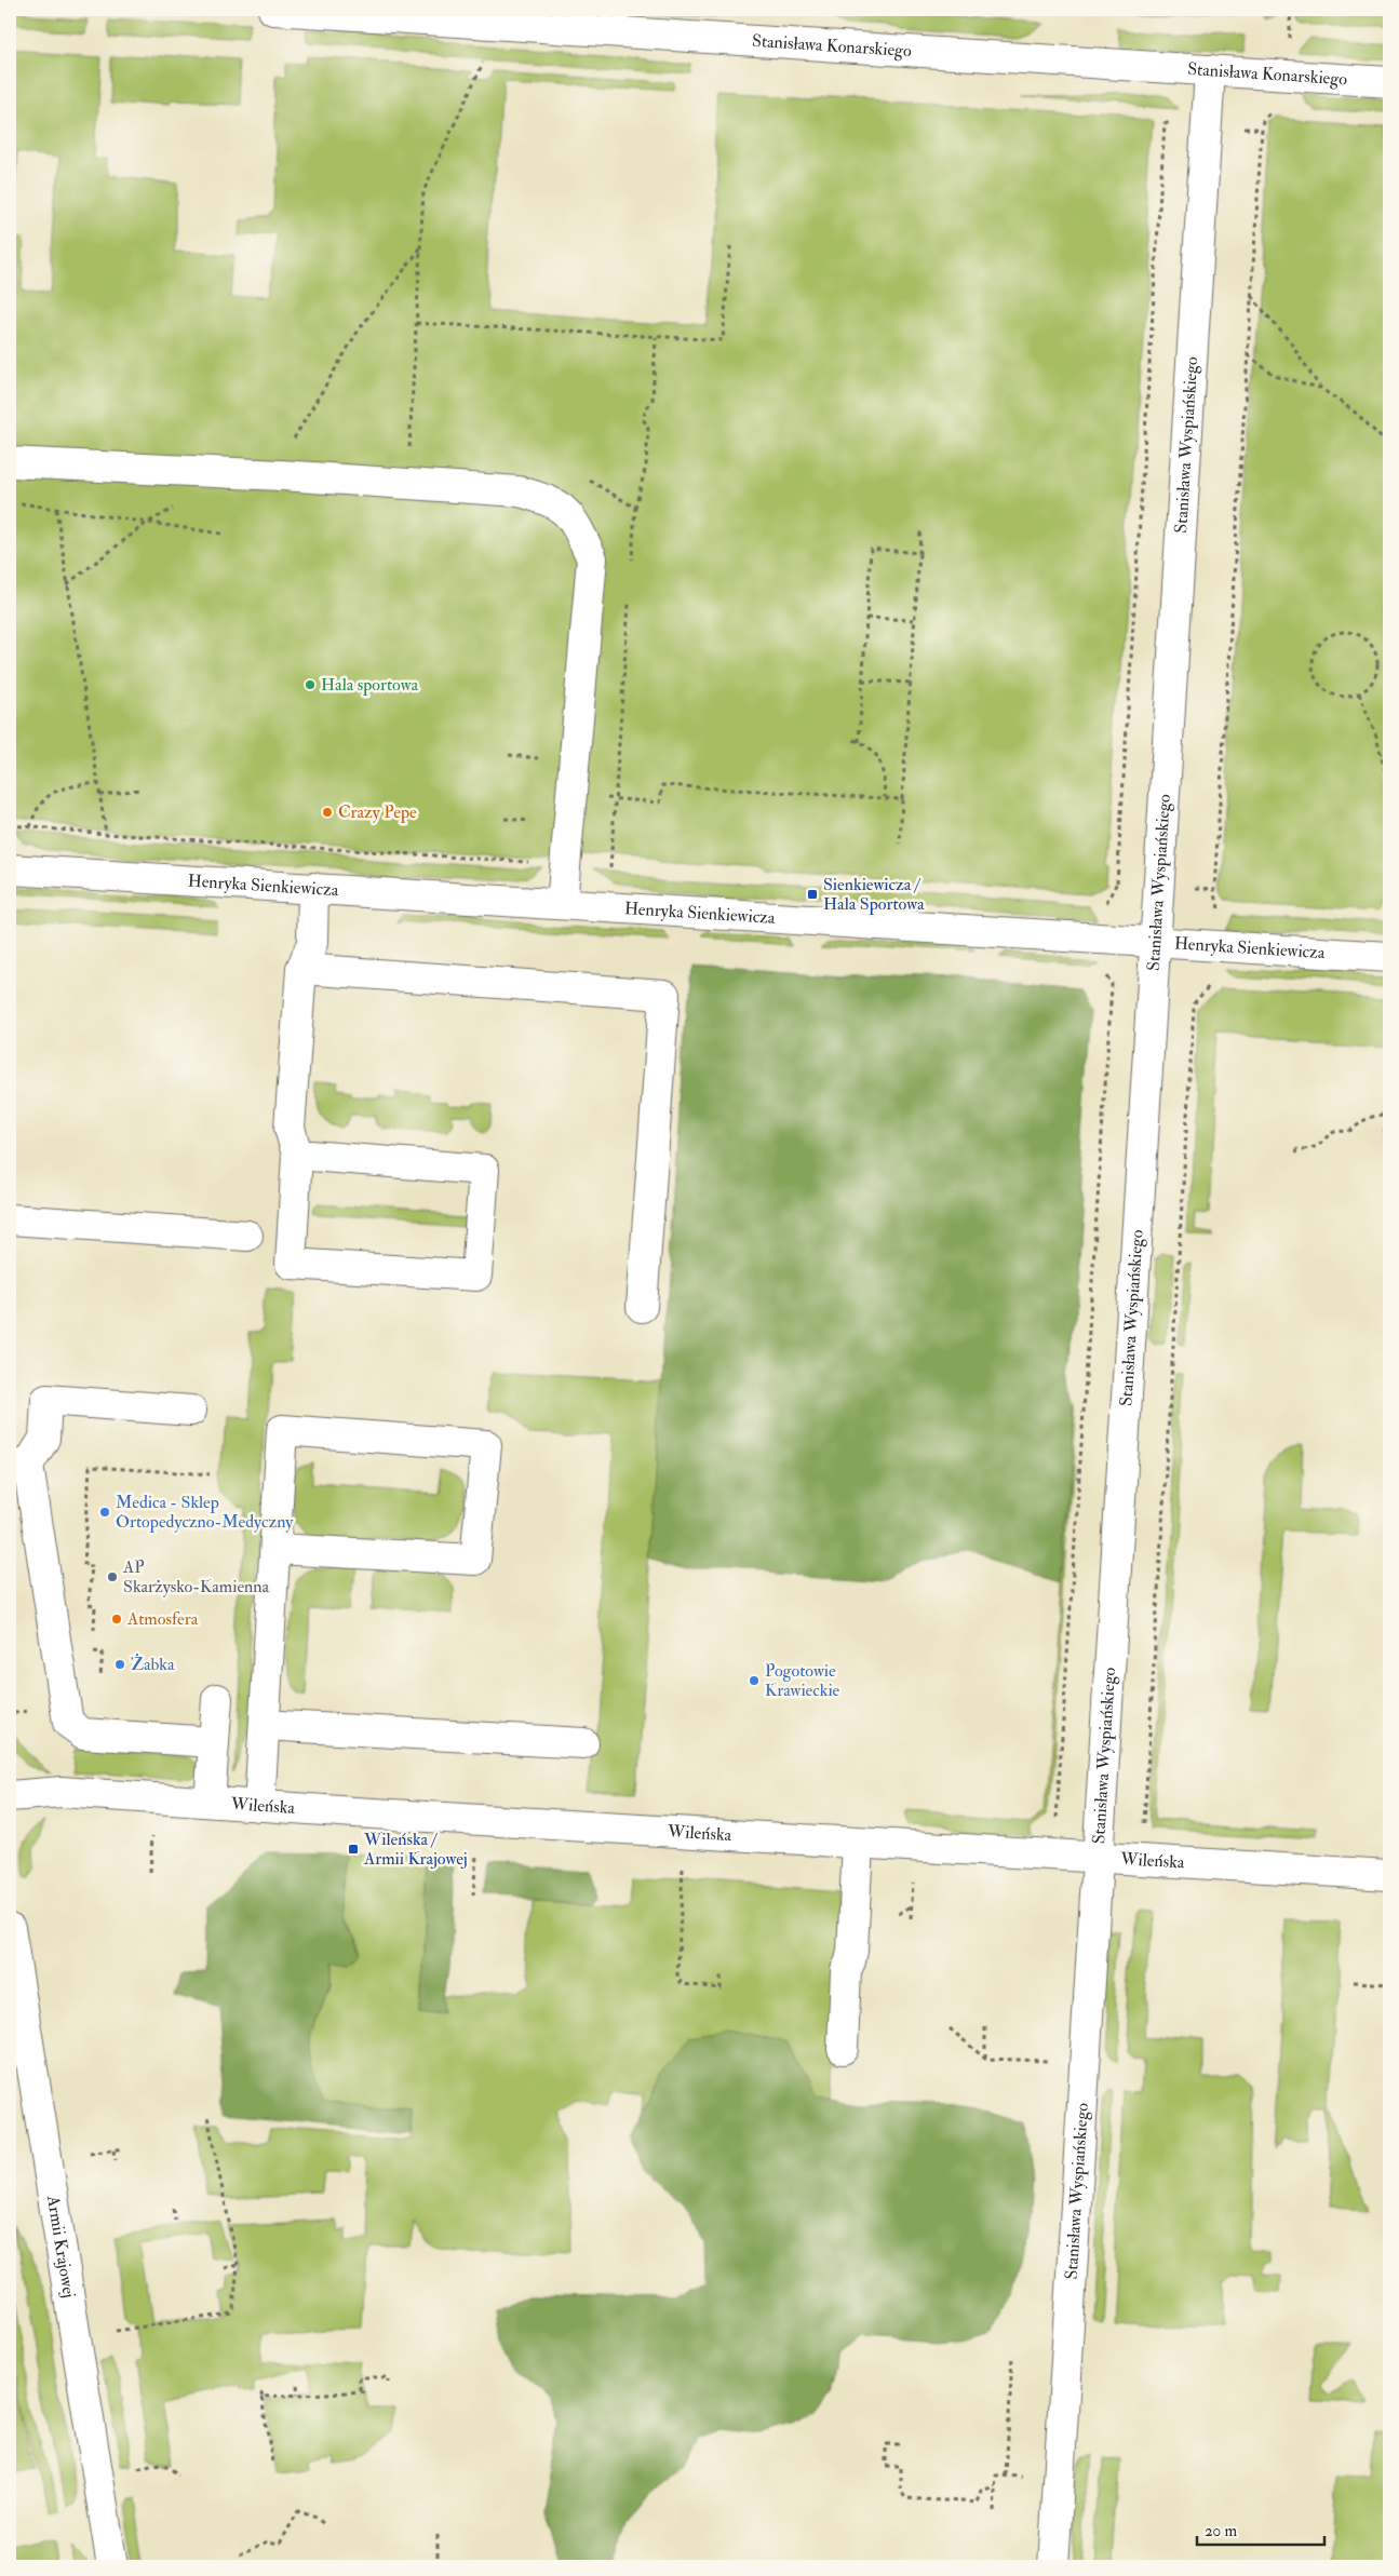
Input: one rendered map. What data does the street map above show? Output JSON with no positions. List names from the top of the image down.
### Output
{
  "streets": {
    "street": [
      "Stanisława Konarskiego",
      "Stanisława Wyspiańskiego",
      "Henryka Sienkiewicza",
      "Wileńska",
      "Armii Krajowej"
    ]
  },
  "crossings": [
    ["Stanisława Konarskiego", "Stanisława Wyspiańskiego"],
    ["Stanisława Wyspiańskiego", "Henryka Sienkiewicza"],
    ["Stanisława Wyspiańskiego", "Wileńska"]
  ],
  "places": {
    "other": [
      "Hala sportowa",
      "Crazy Pepe",
      "Medica - Sklep Ortopedyczno-Medyczny",
      "AP Skarżysko-Kamienna",
      "Atmosfera",
      "Żabka",
      "Pogotowie Krawieckie"
    ],
    "transit": ["Sienkiewicza / Hala Sportowa", "Wileńska / Armii Krajowej"]
  },
  "scale_bar": "20 m"
}
